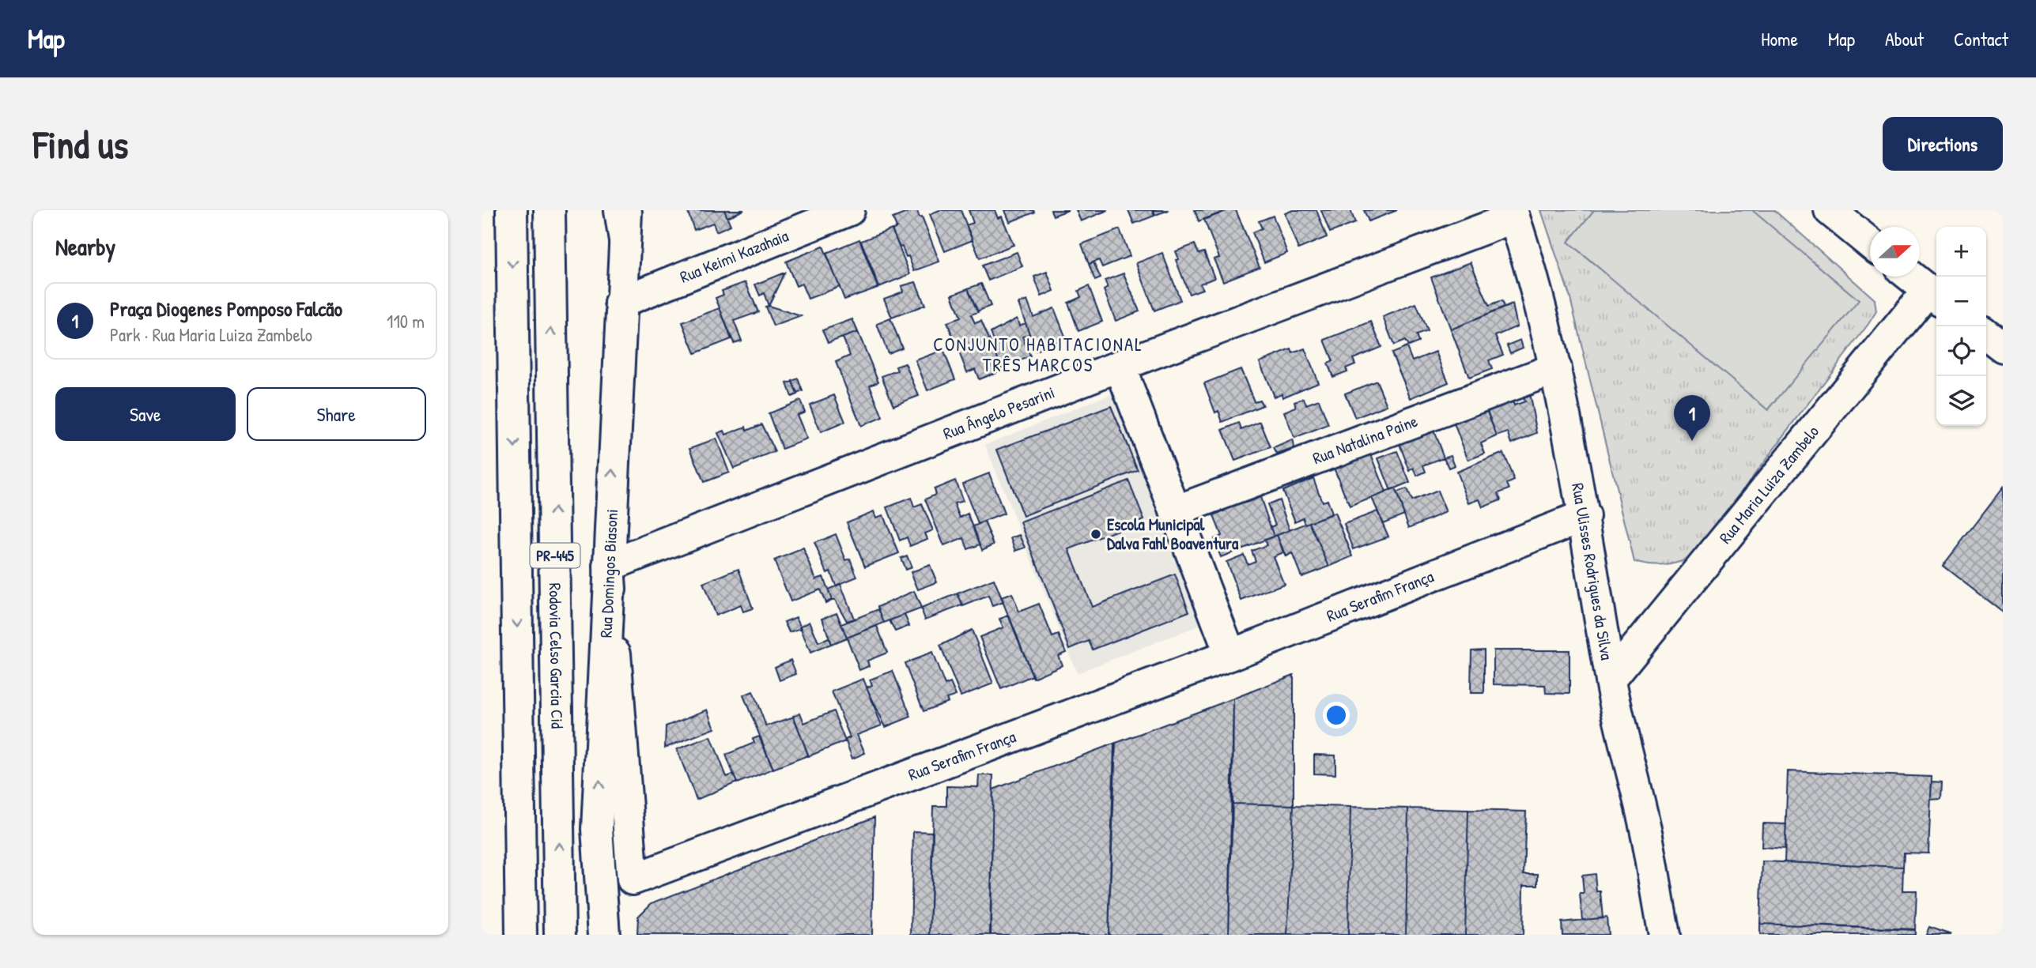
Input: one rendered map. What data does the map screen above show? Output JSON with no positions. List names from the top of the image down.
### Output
{
  "streets": {
    "main road": [
      "Rua Keimi Kazahaia",
      "Rua Ângelo Pesarini",
      "Rua Natalina Paine",
      "Rua Maria Luiza Zambelo",
      "PR-445",
      "Rua Ulisses Rodrigues da Silva",
      "Rua Domingos Biasoni",
      "Rua Serafim França",
      "Rodovia Celso Garcia Cid"
    ]
  },
  "crossings": [
    ["Rua Keimi Kazahaia", "Rua Domingos Biasoni"],
    ["Rua Ângelo Pesarini", "Rua Ulisses Rodrigues da Silva"],
    ["Rua Ângelo Pesarini", "Rua Domingos Biasoni"],
    ["Rua Ângelo Pesarini", "Rua Serafim França"],
    ["Rua Natalina Paine", "Rua Ulisses Rodrigues da Silva"],
    ["Rua Maria Luiza Zambelo", "Rua Ulisses Rodrigues da Silva"],
    ["Rua Ulisses Rodrigues da Silva", "Rua Serafim França"],
    ["Rua Domingos Biasoni", "Rua Serafim França"]
  ],
  "districts": ["CONJUNTO HABITACIONAL TRÊS MARCOS"],
  "places": ["Escola Municipal Dalva Fahl Boaventura"],
  "north": "right",
  "page": {
    "header": "Map",
    "nav": [
      "Home",
      "Map",
      "About",
      "Contact"
    ],
    "buttons": [
      "Directions",
      ["Save", "Share"]
    ],
    "title": "Find us",
    "heading": "Nearby",
    "map_buttons": ["+", "−"],
    "list": [
      {
        "mark": "1",
        "name": "Praça Diogenes Pomposo Falcão",
        "note": "Park · Rua Maria Luiza Zambelo",
        "value": "110 m"
      }
    ],
    "pins": "1"
  }
}
